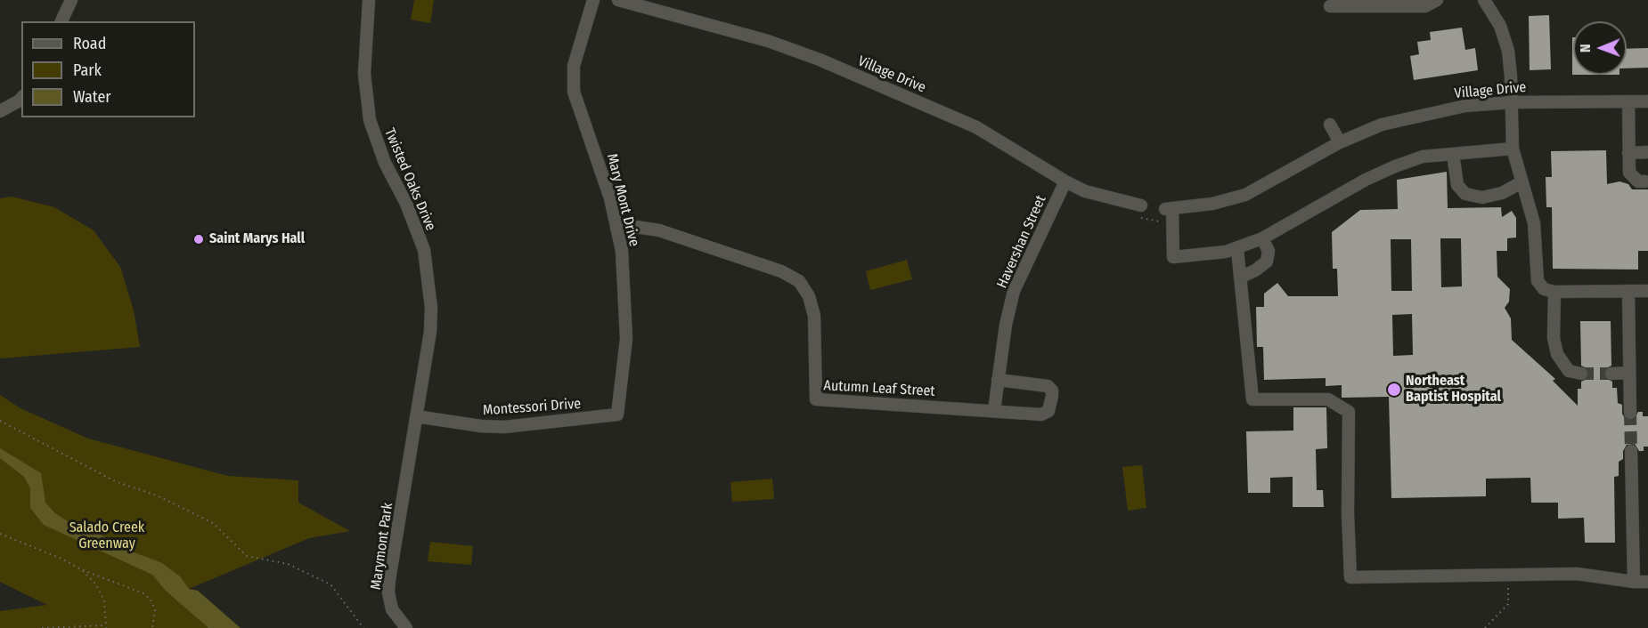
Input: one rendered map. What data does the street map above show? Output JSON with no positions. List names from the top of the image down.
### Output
{
  "streets": {
    "street": [
      "Village Drive",
      "Twisted Oaks Drive",
      "Mary Mont Drive",
      "Havershan Street",
      "Autumn Leaf Street",
      "Montessori Drive",
      "Marymont Park"
    ]
  },
  "crossings": [
    ["Village Drive", "Havershan Street"],
    ["Twisted Oaks Drive", "Montessori Drive"],
    ["Twisted Oaks Drive", "Marymont Park"],
    ["Mary Mont Drive", "Autumn Leaf Street"],
    ["Mary Mont Drive", "Montessori Drive"],
    ["Havershan Street", "Autumn Leaf Street"]
  ],
  "parks": ["Salado Creek Greenway"],
  "places": ["Saint Marys Hall", "Northeast Baptist Hospital"],
  "legend": ["Road", "Park", "Water"],
  "north": "left"
}
